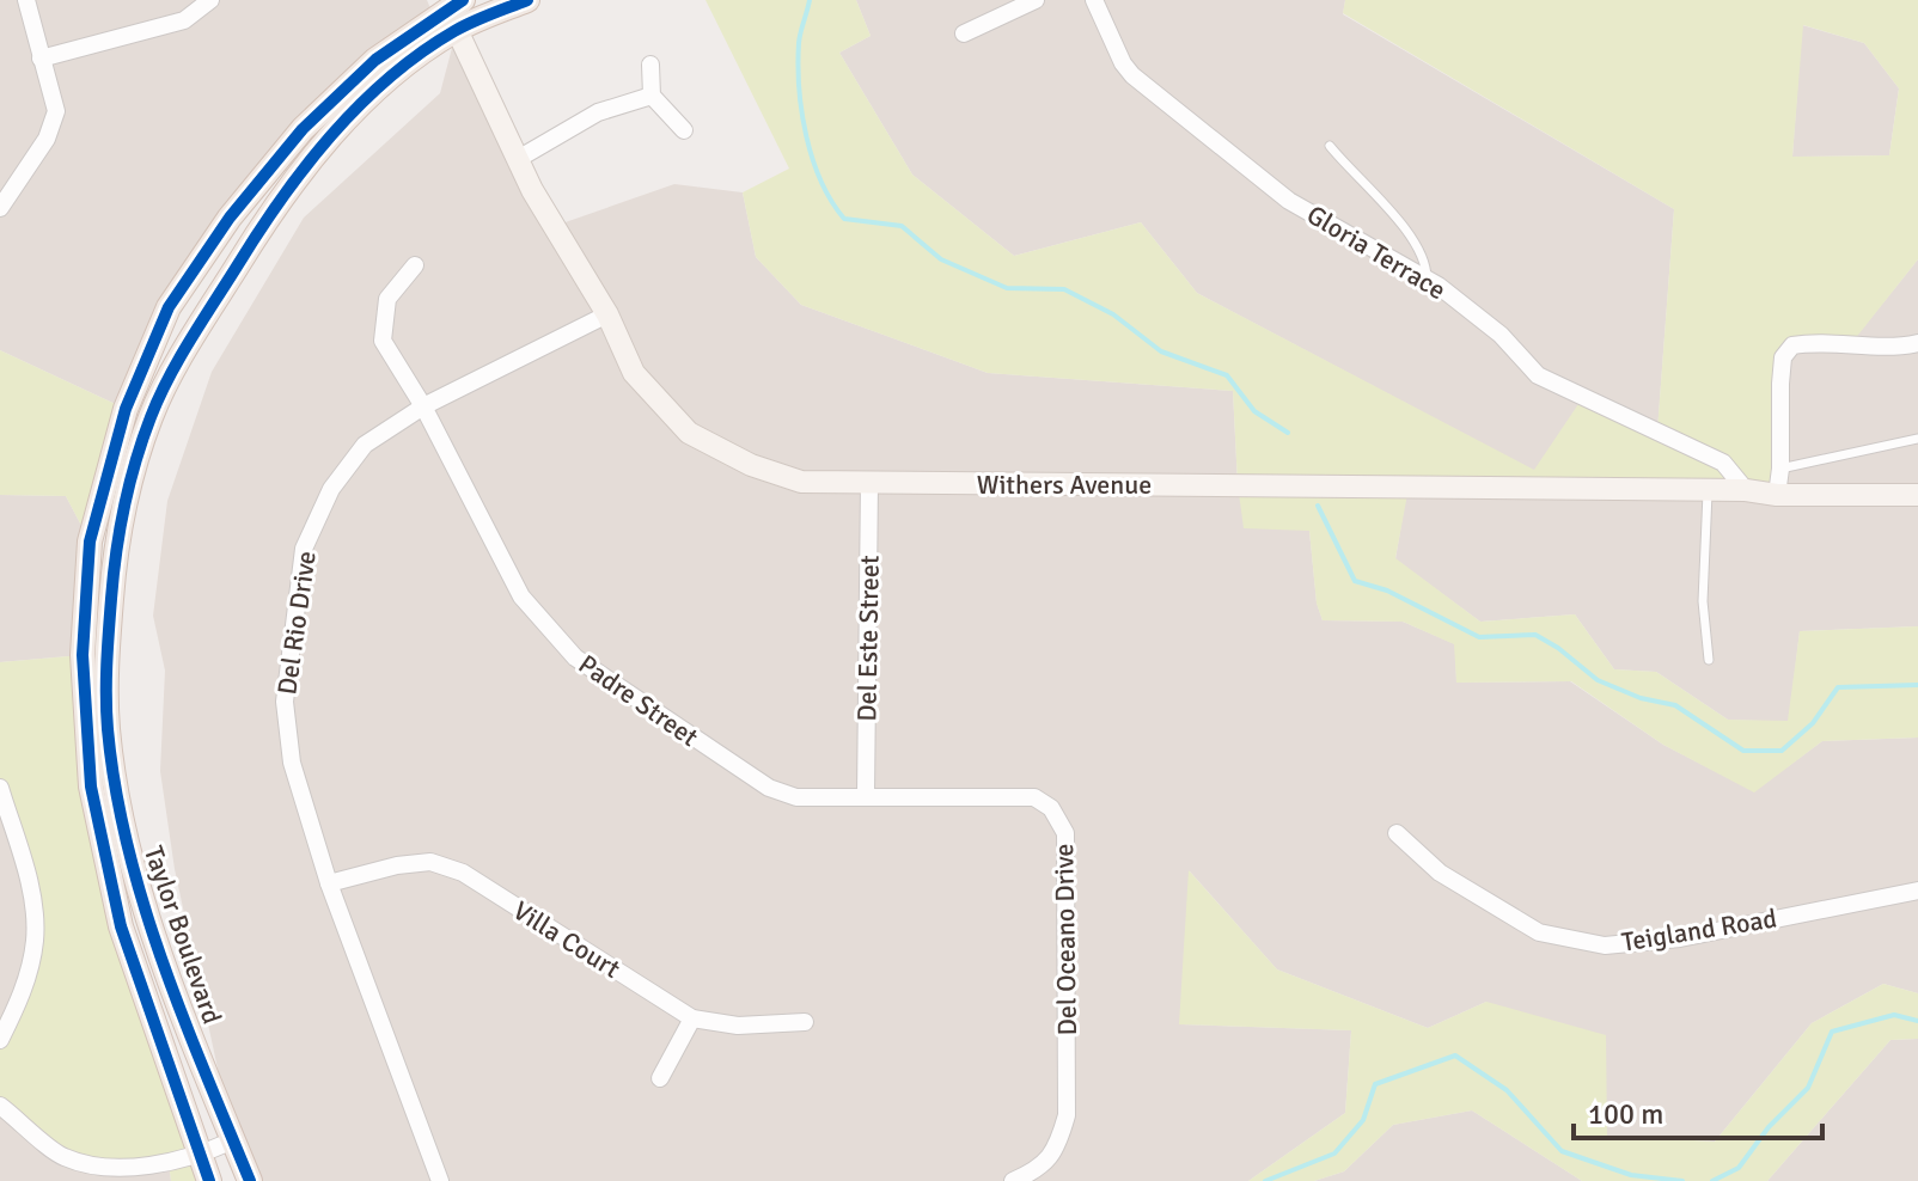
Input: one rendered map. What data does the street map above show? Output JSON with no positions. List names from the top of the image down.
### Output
{
  "streets": {
    "main road": ["Taylor Boulevard"],
    "street": [
      "Gloria Terrace",
      "Withers Avenue",
      "Del Rio Drive",
      "Del Este Street",
      "Padre Street",
      "Teigland Road",
      "Villa Court",
      "Del Oceano Drive"
    ]
  },
  "crossings": [
    ["Gloria Terrace", "Withers Avenue"],
    ["Withers Avenue", "Del Rio Drive"],
    ["Withers Avenue", "Del Este Street"],
    ["Withers Avenue", "Taylor Boulevard"],
    ["Del Rio Drive", "Padre Street"],
    ["Del Rio Drive", "Villa Court"],
    ["Del Este Street", "Padre Street"],
    ["Del Este Street", "Del Oceano Drive"],
    ["Padre Street", "Del Oceano Drive"]
  ],
  "scale_bar": "100 m"
}
